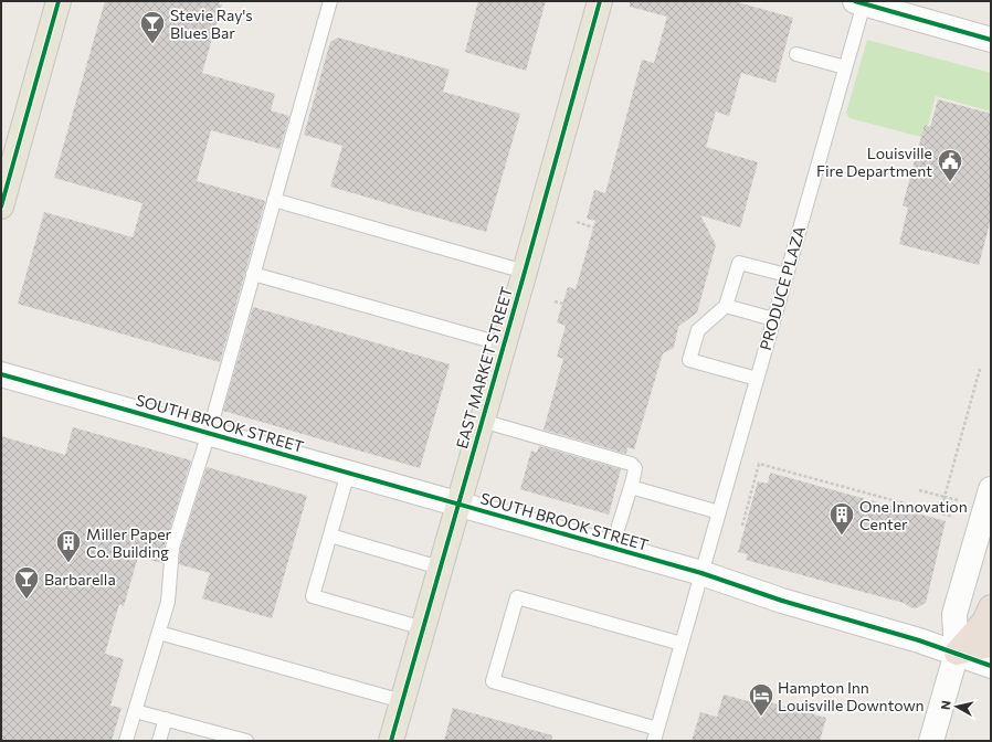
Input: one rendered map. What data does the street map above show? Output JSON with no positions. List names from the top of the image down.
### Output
{
  "streets": {
    "main road": ["EAST MARKET STREET"],
    "street": ["SOUTH BROOK STREET"],
    "lane": ["PRODUCE PLAZA"]
  },
  "crossings": [
    ["PRODUCE PLAZA", "SOUTH BROOK STREET"],
    ["EAST MARKET STREET", "SOUTH BROOK STREET"]
  ],
  "places": {
    "bar": ["Stevie Ray's Blues Bar", "Barbarella"],
    "public building": ["Louisville Fire Department"],
    "building": ["One Innovation Center", "Miller Paper Co. Building"],
    "hotel": ["Hampton Inn Louisville Downtown"]
  },
  "north": "left"
}
